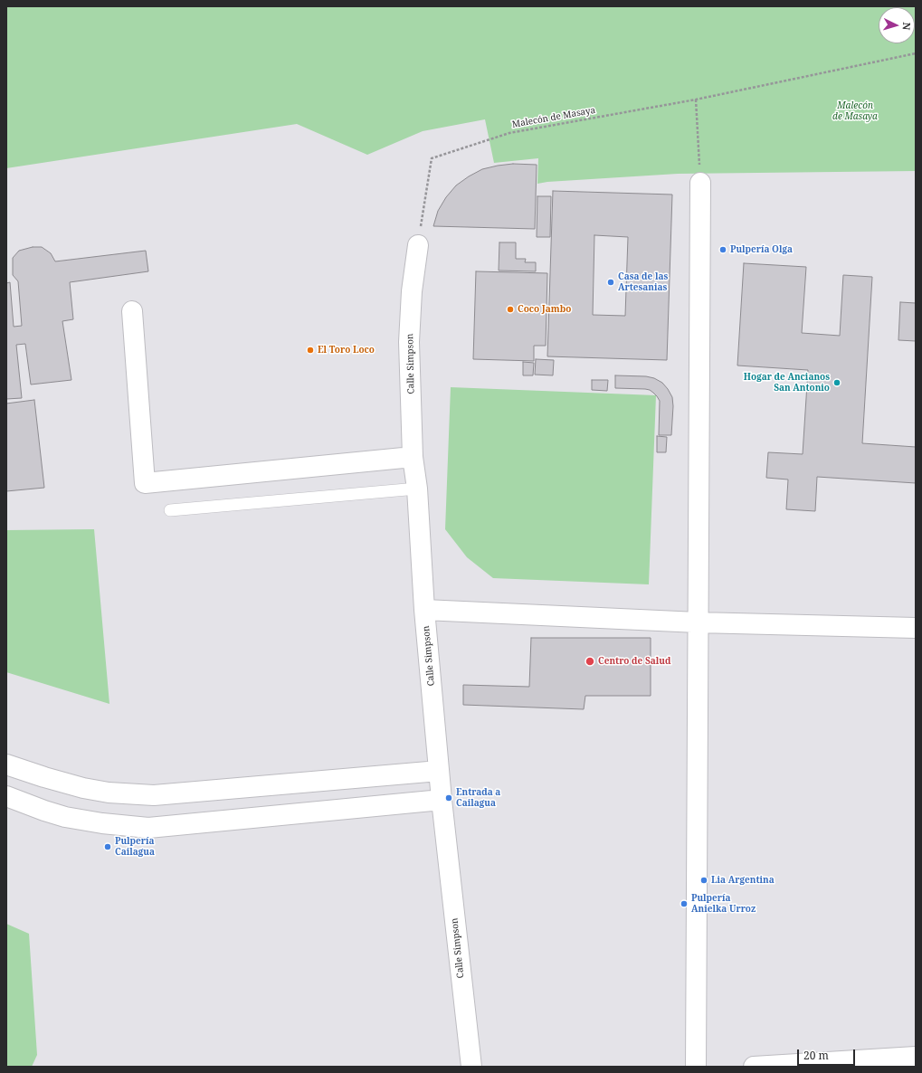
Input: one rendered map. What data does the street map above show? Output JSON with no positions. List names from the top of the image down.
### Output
{
  "streets": {
    "street": ["Calle Simpson"],
    "path": ["Malecón de Masaya"]
  },
  "crossings": [
    ["Malecón de Masaya", "Calle Simpson"]
  ],
  "parks": ["Malecón de Masaya"],
  "places": [
    "Pulpería Olga",
    "Casa de las Artesanias",
    "Coco Jambo",
    "El Toro Loco",
    "Hogar de Ancianos San Antonio",
    "Centro de Salud",
    "Entrada a Cailagua",
    "Pulpería Cailagua",
    "Lia Argentina",
    "Pulpería Anielka Urroz"
  ],
  "scale_bar": "20 m",
  "north": "right"
}
